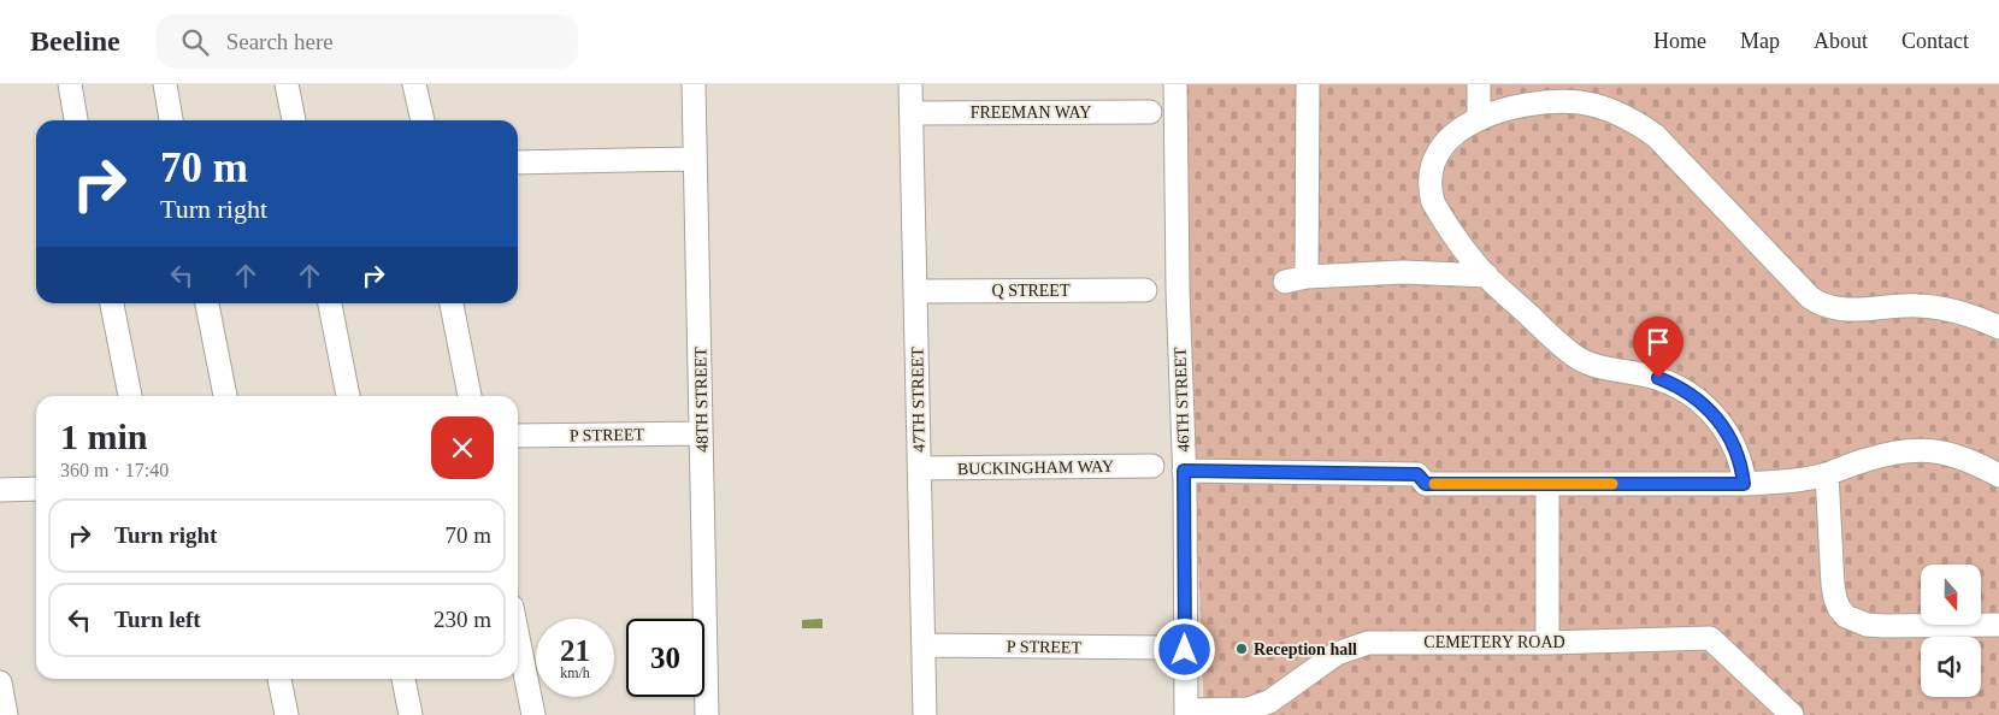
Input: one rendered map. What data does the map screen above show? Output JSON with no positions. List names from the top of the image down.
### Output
{
  "streets": {
    "street": [
      "FREEMAN WAY",
      "Q STREET",
      "48TH STREET",
      "47TH STREET",
      "46TH STREET",
      "P STREET",
      "BUCKINGHAM WAY",
      "CEMETERY ROAD"
    ]
  },
  "crossings": [
    ["FREEMAN WAY", "47TH STREET"],
    ["Q STREET", "47TH STREET"],
    ["48TH STREET", "P STREET"],
    ["47TH STREET", "P STREET"],
    ["47TH STREET", "BUCKINGHAM WAY"],
    ["46TH STREET", "CEMETERY ROAD"]
  ],
  "places": ["Reception hall"],
  "north": "bottom",
  "page": {
    "header": "Beeline",
    "search": "Search here",
    "nav": [
      "Home",
      "Map",
      "About",
      "Contact"
    ],
    "turn": ["70 m", "Turn right"],
    "heading": ["1 min", "360 m · 17:40"],
    "list": [
      {
        "name": "Turn right",
        "value": "70 m"
      },
      {
        "name": "Turn left",
        "value": "230 m"
      }
    ],
    "speed": "21 km/h",
    "limit": "30"
  }
}
